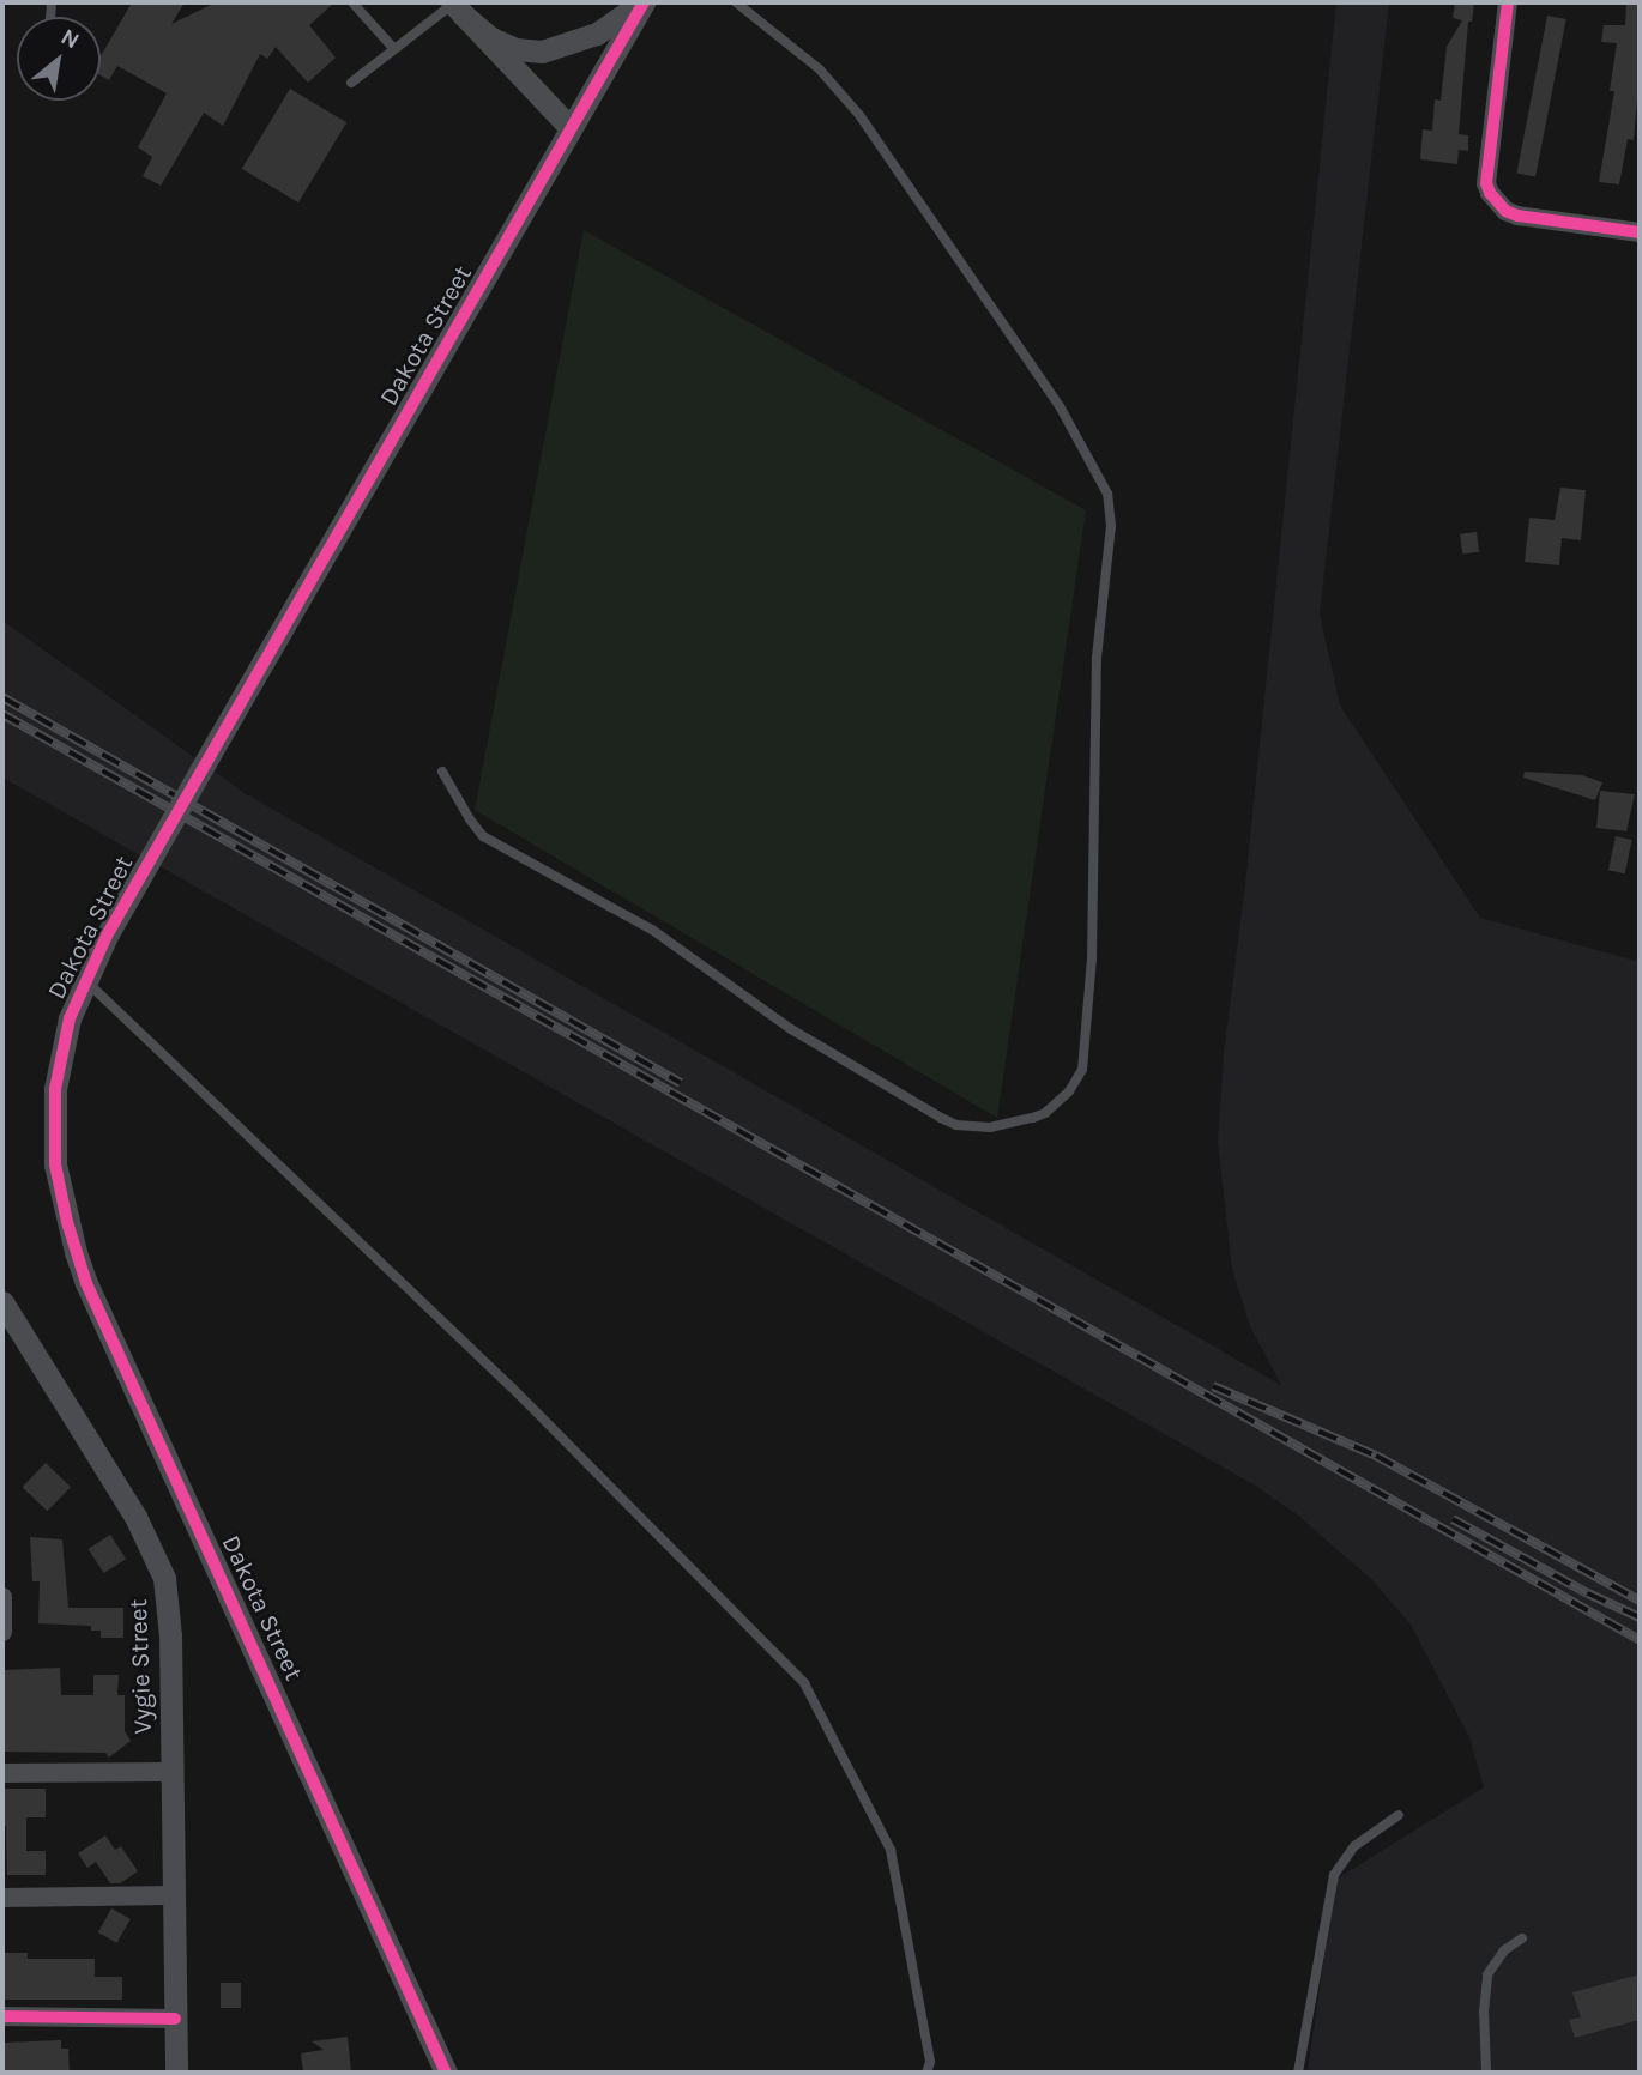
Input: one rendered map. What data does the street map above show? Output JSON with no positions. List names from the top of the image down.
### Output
{
  "streets": {
    "street": ["Dakota Street", "Vygie Street"]
  },
  "north": "top right"
}
